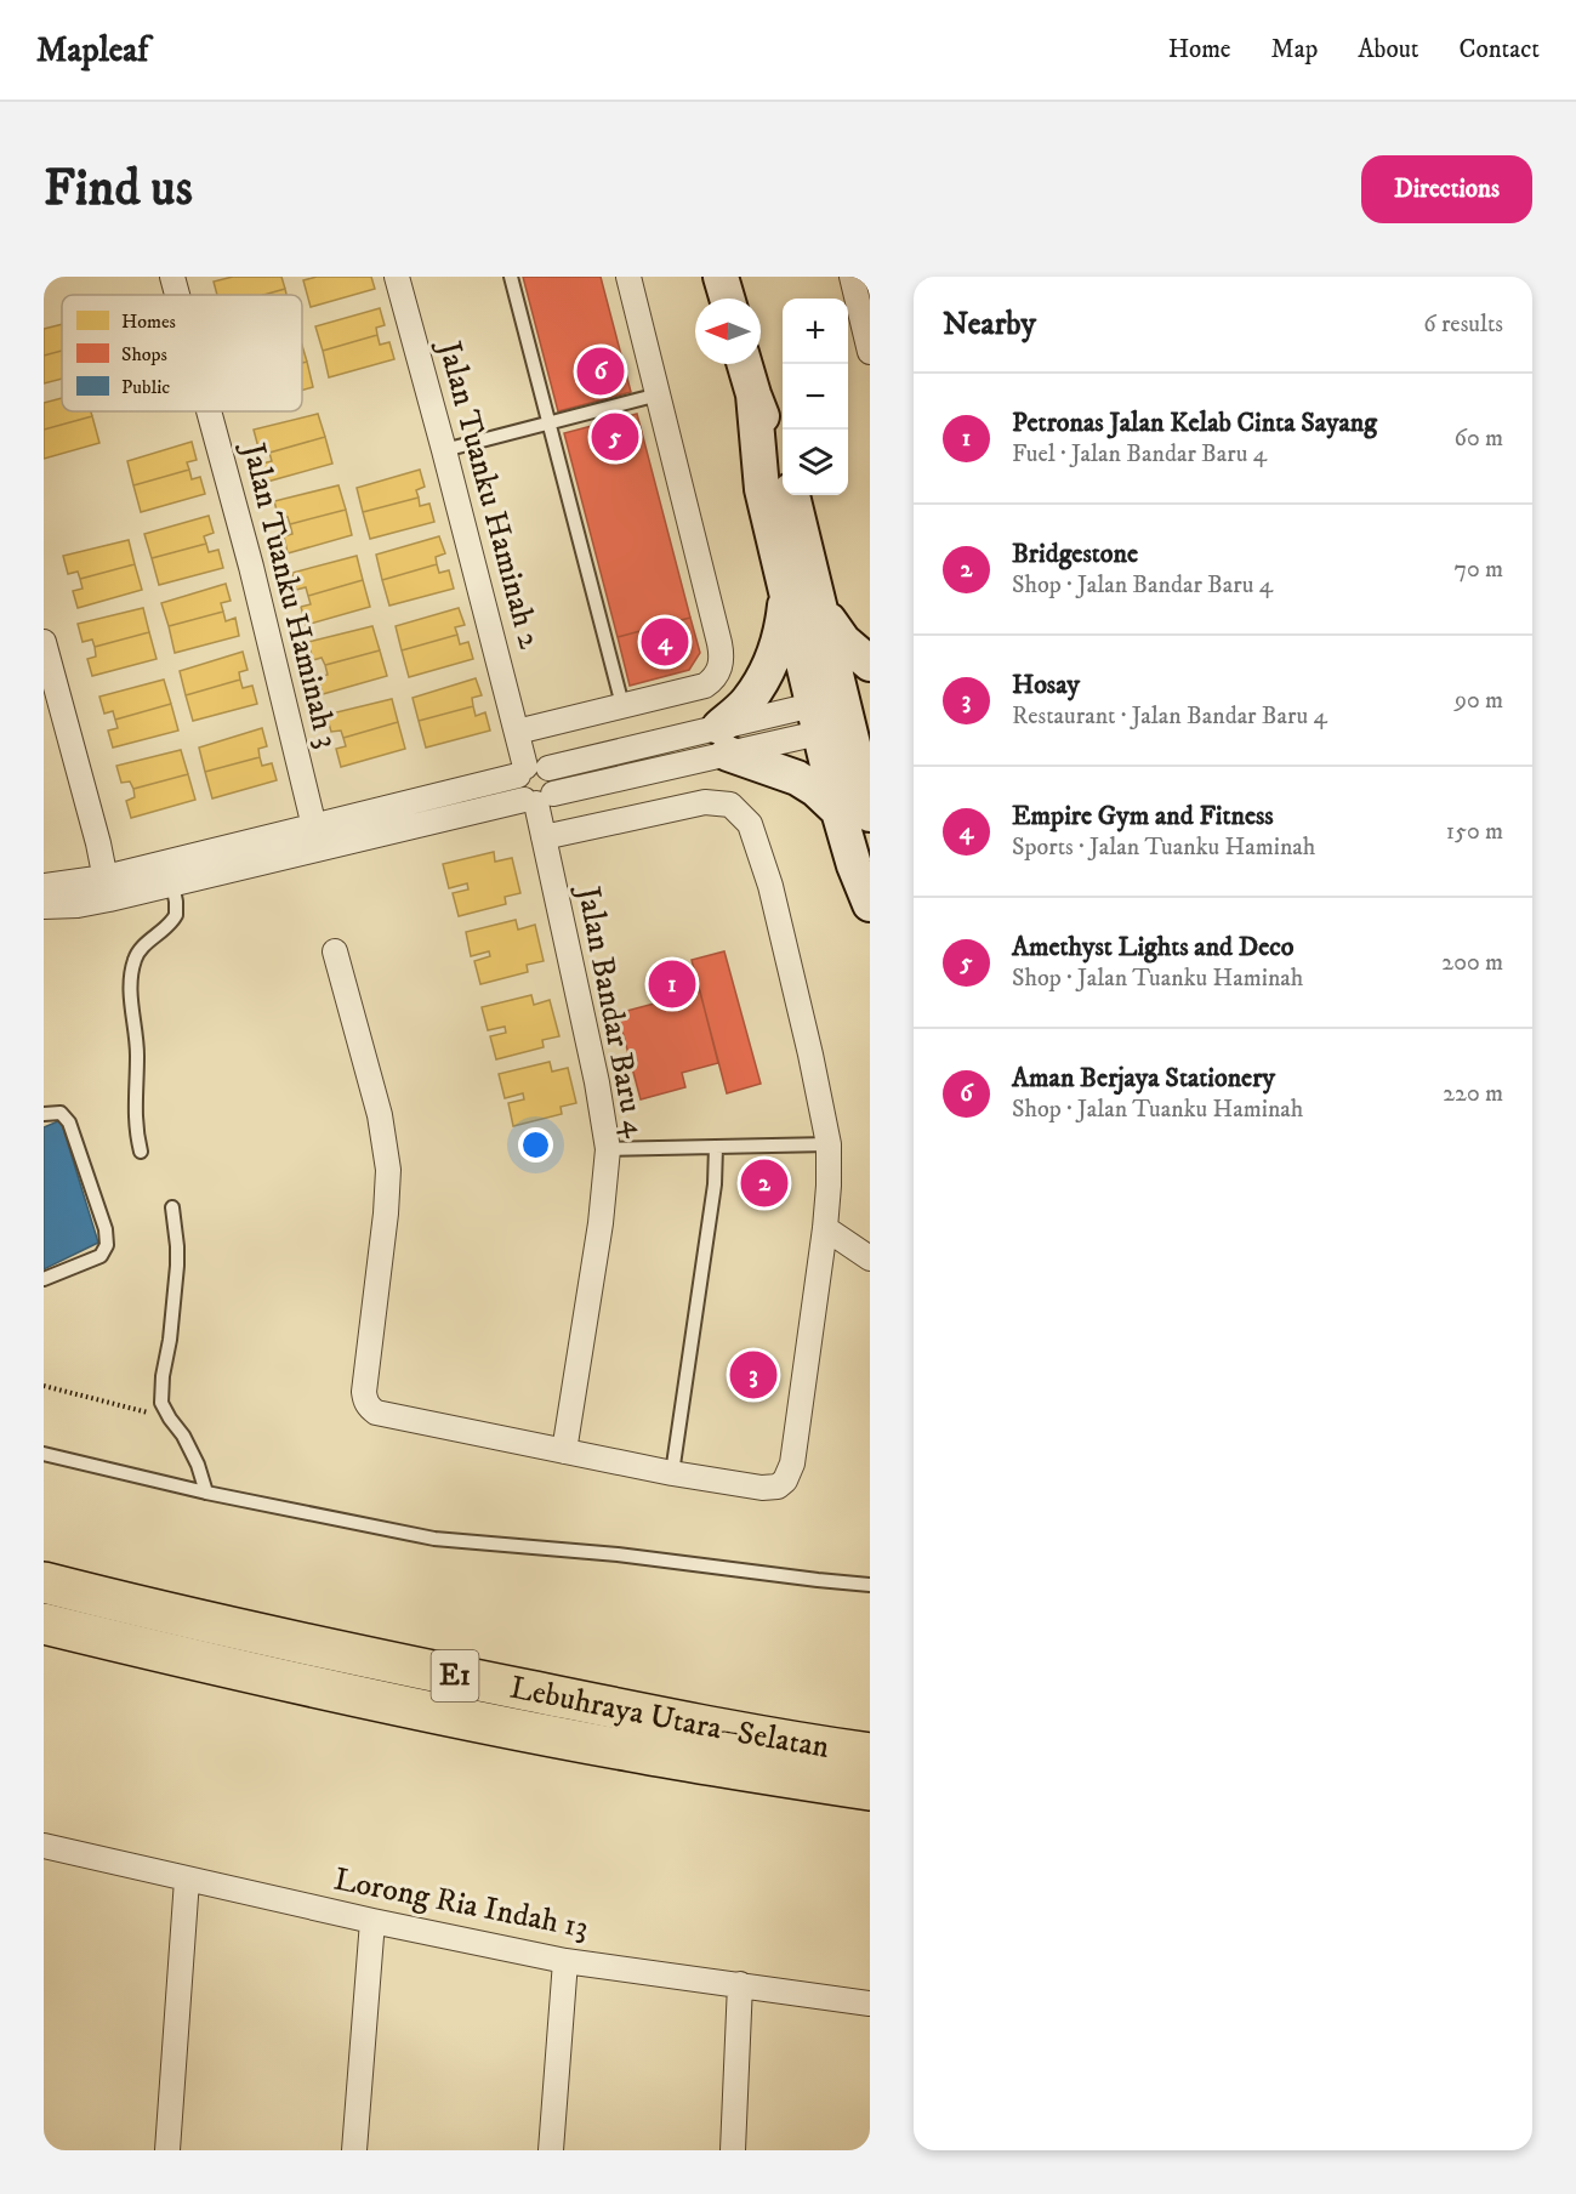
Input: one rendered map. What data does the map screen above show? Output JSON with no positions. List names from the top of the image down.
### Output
{
  "streets": {
    "highway": ["E1", "Lebuhraya Utara–Selatan"],
    "street": [
      "Jalan Tuanku Haminah 2",
      "Jalan Tuanku Haminah 3",
      "Jalan Bandar Baru 4",
      "Lorong Ria Indah 13"
    ]
  },
  "legend": ["Homes", "Shops", "Public"],
  "north": "left",
  "page": {
    "header": "Mapleaf",
    "nav": [
      "Home",
      "Map",
      "About",
      "Contact"
    ],
    "buttons": "Directions",
    "title": "Find us",
    "heading": ["Nearby", "6 results"],
    "map_buttons": ["+", "−"],
    "pins": [
      "6",
      "5",
      "4",
      "1",
      "2",
      "3"
    ],
    "list": [
      {
        "mark": "1",
        "name": "Petronas Jalan Kelab Cinta Sayang",
        "note": "Fuel · Jalan Bandar Baru 4",
        "value": "60 m"
      },
      {
        "mark": "2",
        "name": "Bridgestone",
        "note": "Shop · Jalan Bandar Baru 4",
        "value": "70 m"
      },
      {
        "mark": "3",
        "name": "Hosay",
        "note": "Restaurant · Jalan Bandar Baru 4",
        "value": "90 m"
      },
      {
        "mark": "4",
        "name": "Empire Gym and Fitness",
        "note": "Sports · Jalan Tuanku Haminah",
        "value": "150 m"
      },
      {
        "mark": "5",
        "name": "Amethyst Lights and Deco",
        "note": "Shop · Jalan Tuanku Haminah",
        "value": "200 m"
      },
      {
        "mark": "6",
        "name": "Aman Berjaya Stationery",
        "note": "Shop · Jalan Tuanku Haminah",
        "value": "220 m"
      }
    ]
  }
}
